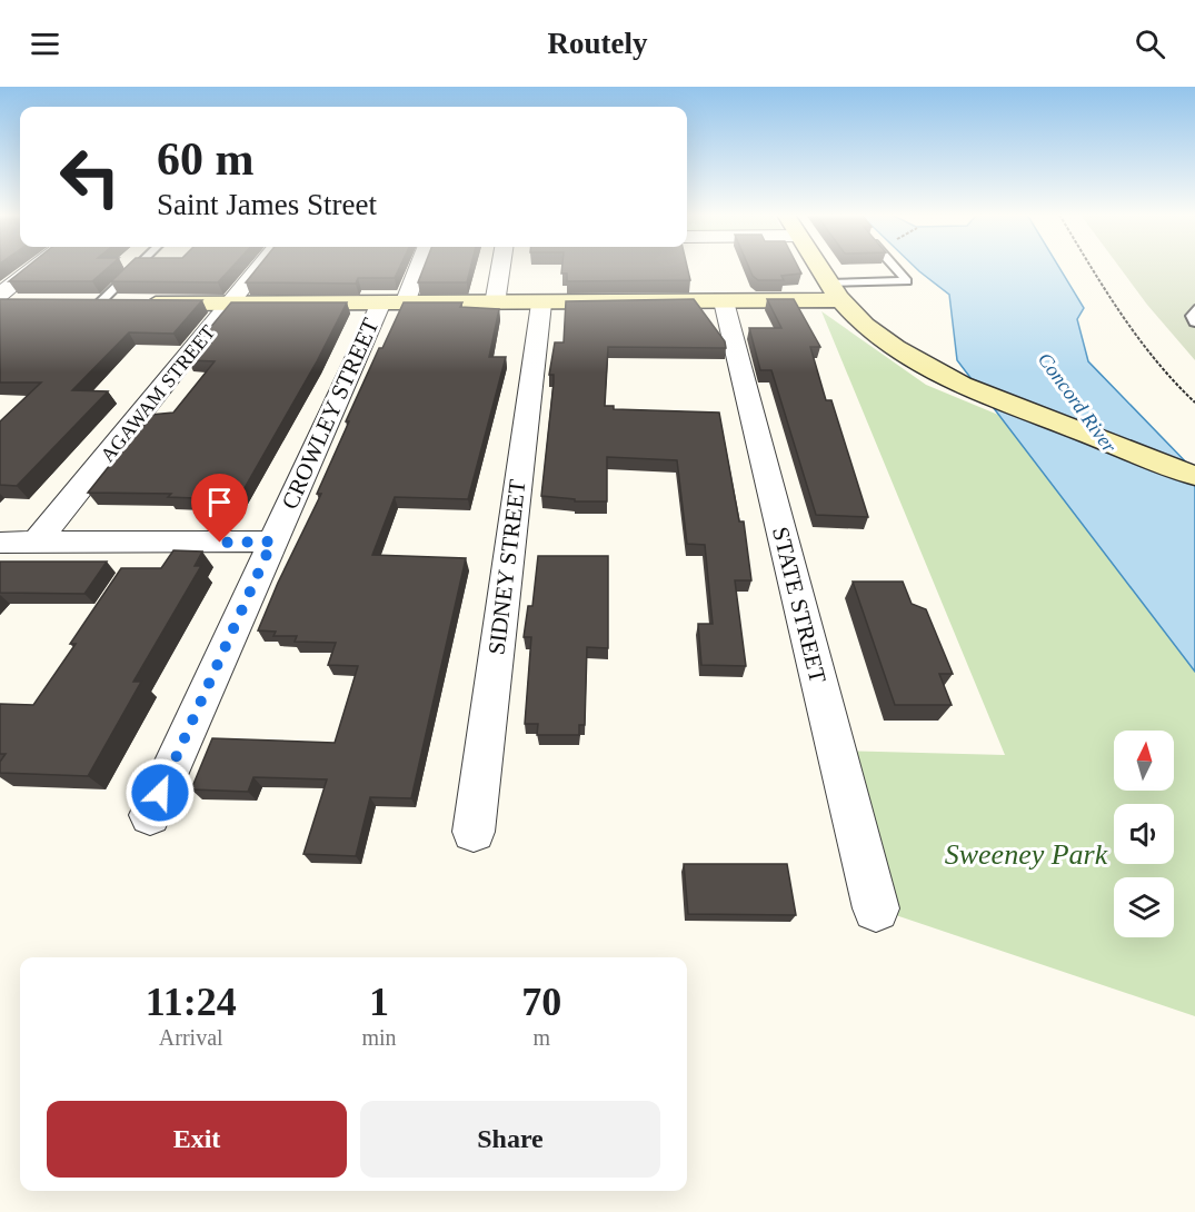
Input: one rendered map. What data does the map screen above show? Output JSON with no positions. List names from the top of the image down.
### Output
{
  "streets": {
    "street": [
      "AGAWAM STREET",
      "CROWLEY STREET",
      "SIDNEY STREET",
      "STATE STREET"
    ]
  },
  "water": ["Concord River"],
  "parks": ["Sweeney Park"],
  "north": "top",
  "page": {
    "header": "Routely",
    "turn": ["60 m", "Saint James Street"],
    "eta": [
      "11:24",
      "Arrival",
      "1",
      "min",
      "70",
      "m"
    ],
    "buttons": ["Exit", "Share"]
  }
}
